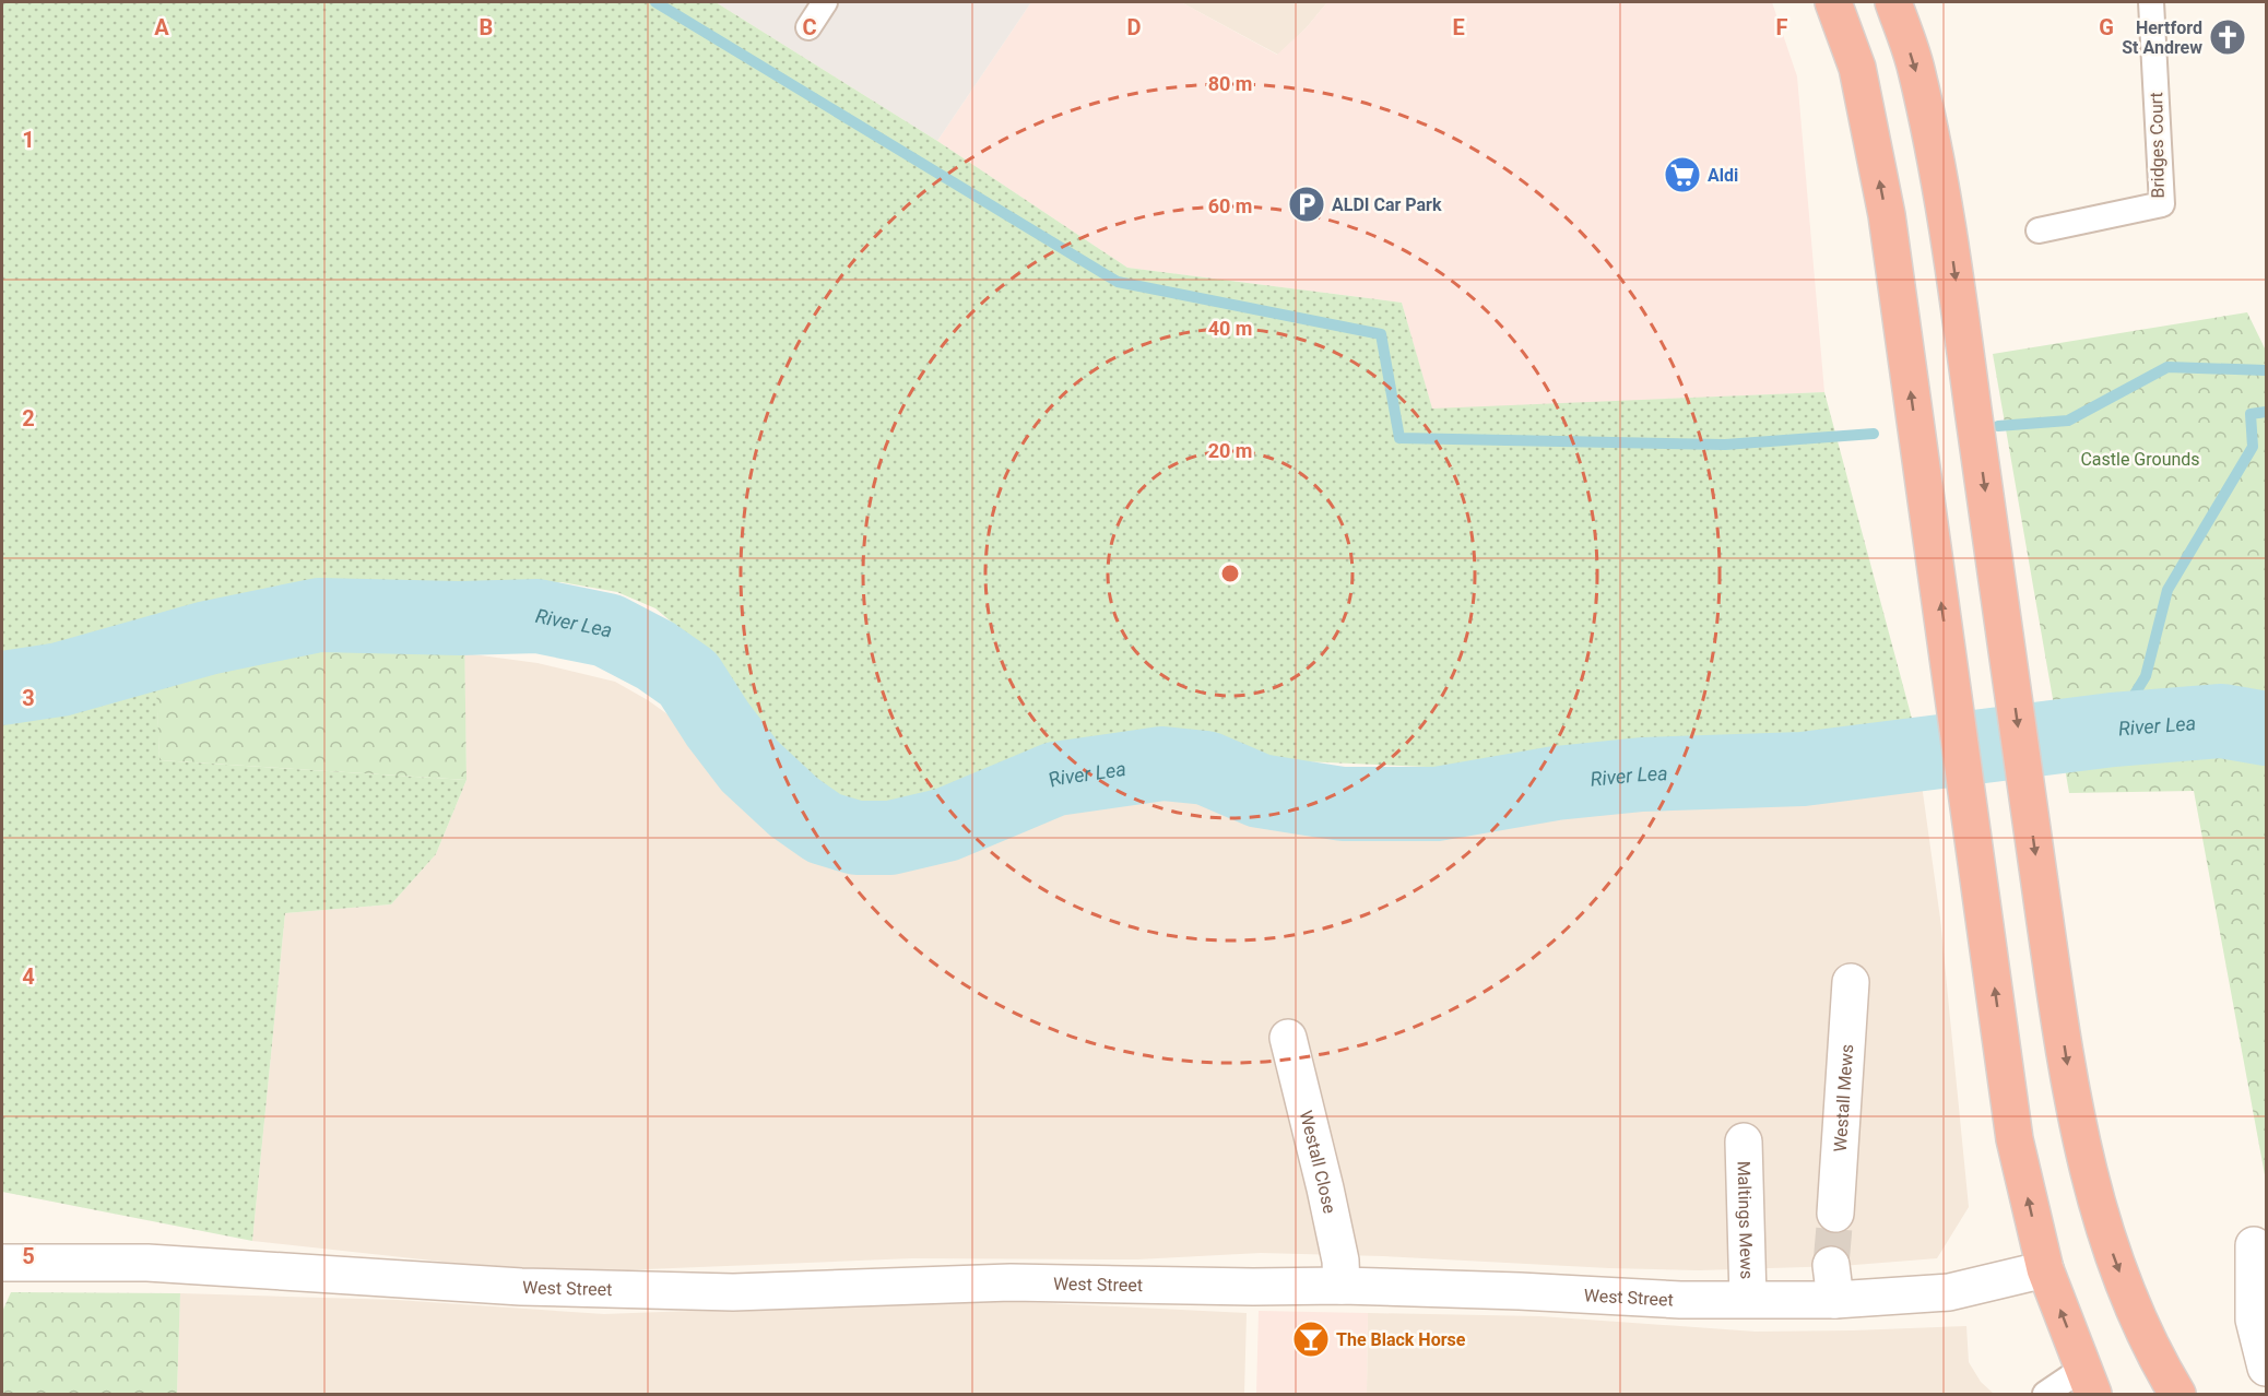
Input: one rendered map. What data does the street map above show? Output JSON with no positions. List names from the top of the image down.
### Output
{
  "streets": {
    "street": [
      "Westall Mews",
      "Westall Close",
      "Maltings Mews",
      "West Street"
    ],
    "lane": ["Bridges Court"]
  },
  "crossings": [
    ["Westall Close", "West Street"],
    ["Maltings Mews", "West Street"]
  ],
  "water": ["River Lea"],
  "parks": ["Castle Grounds"],
  "places": {
    "church": ["Hertford St Andrew"],
    "supermarket": ["Aldi"],
    "parking": ["ALDI Car Park"],
    "bar": ["The Black Horse"]
  },
  "grid": {
    "columns": [
      "A",
      "B",
      "C",
      "D",
      "E",
      "F",
      "G"
    ],
    "rows": [
      "1",
      "2",
      "3",
      "4",
      "5"
    ]
  },
  "rings": [
    "80 m",
    "60 m",
    "40 m",
    "20 m"
  ]
}
